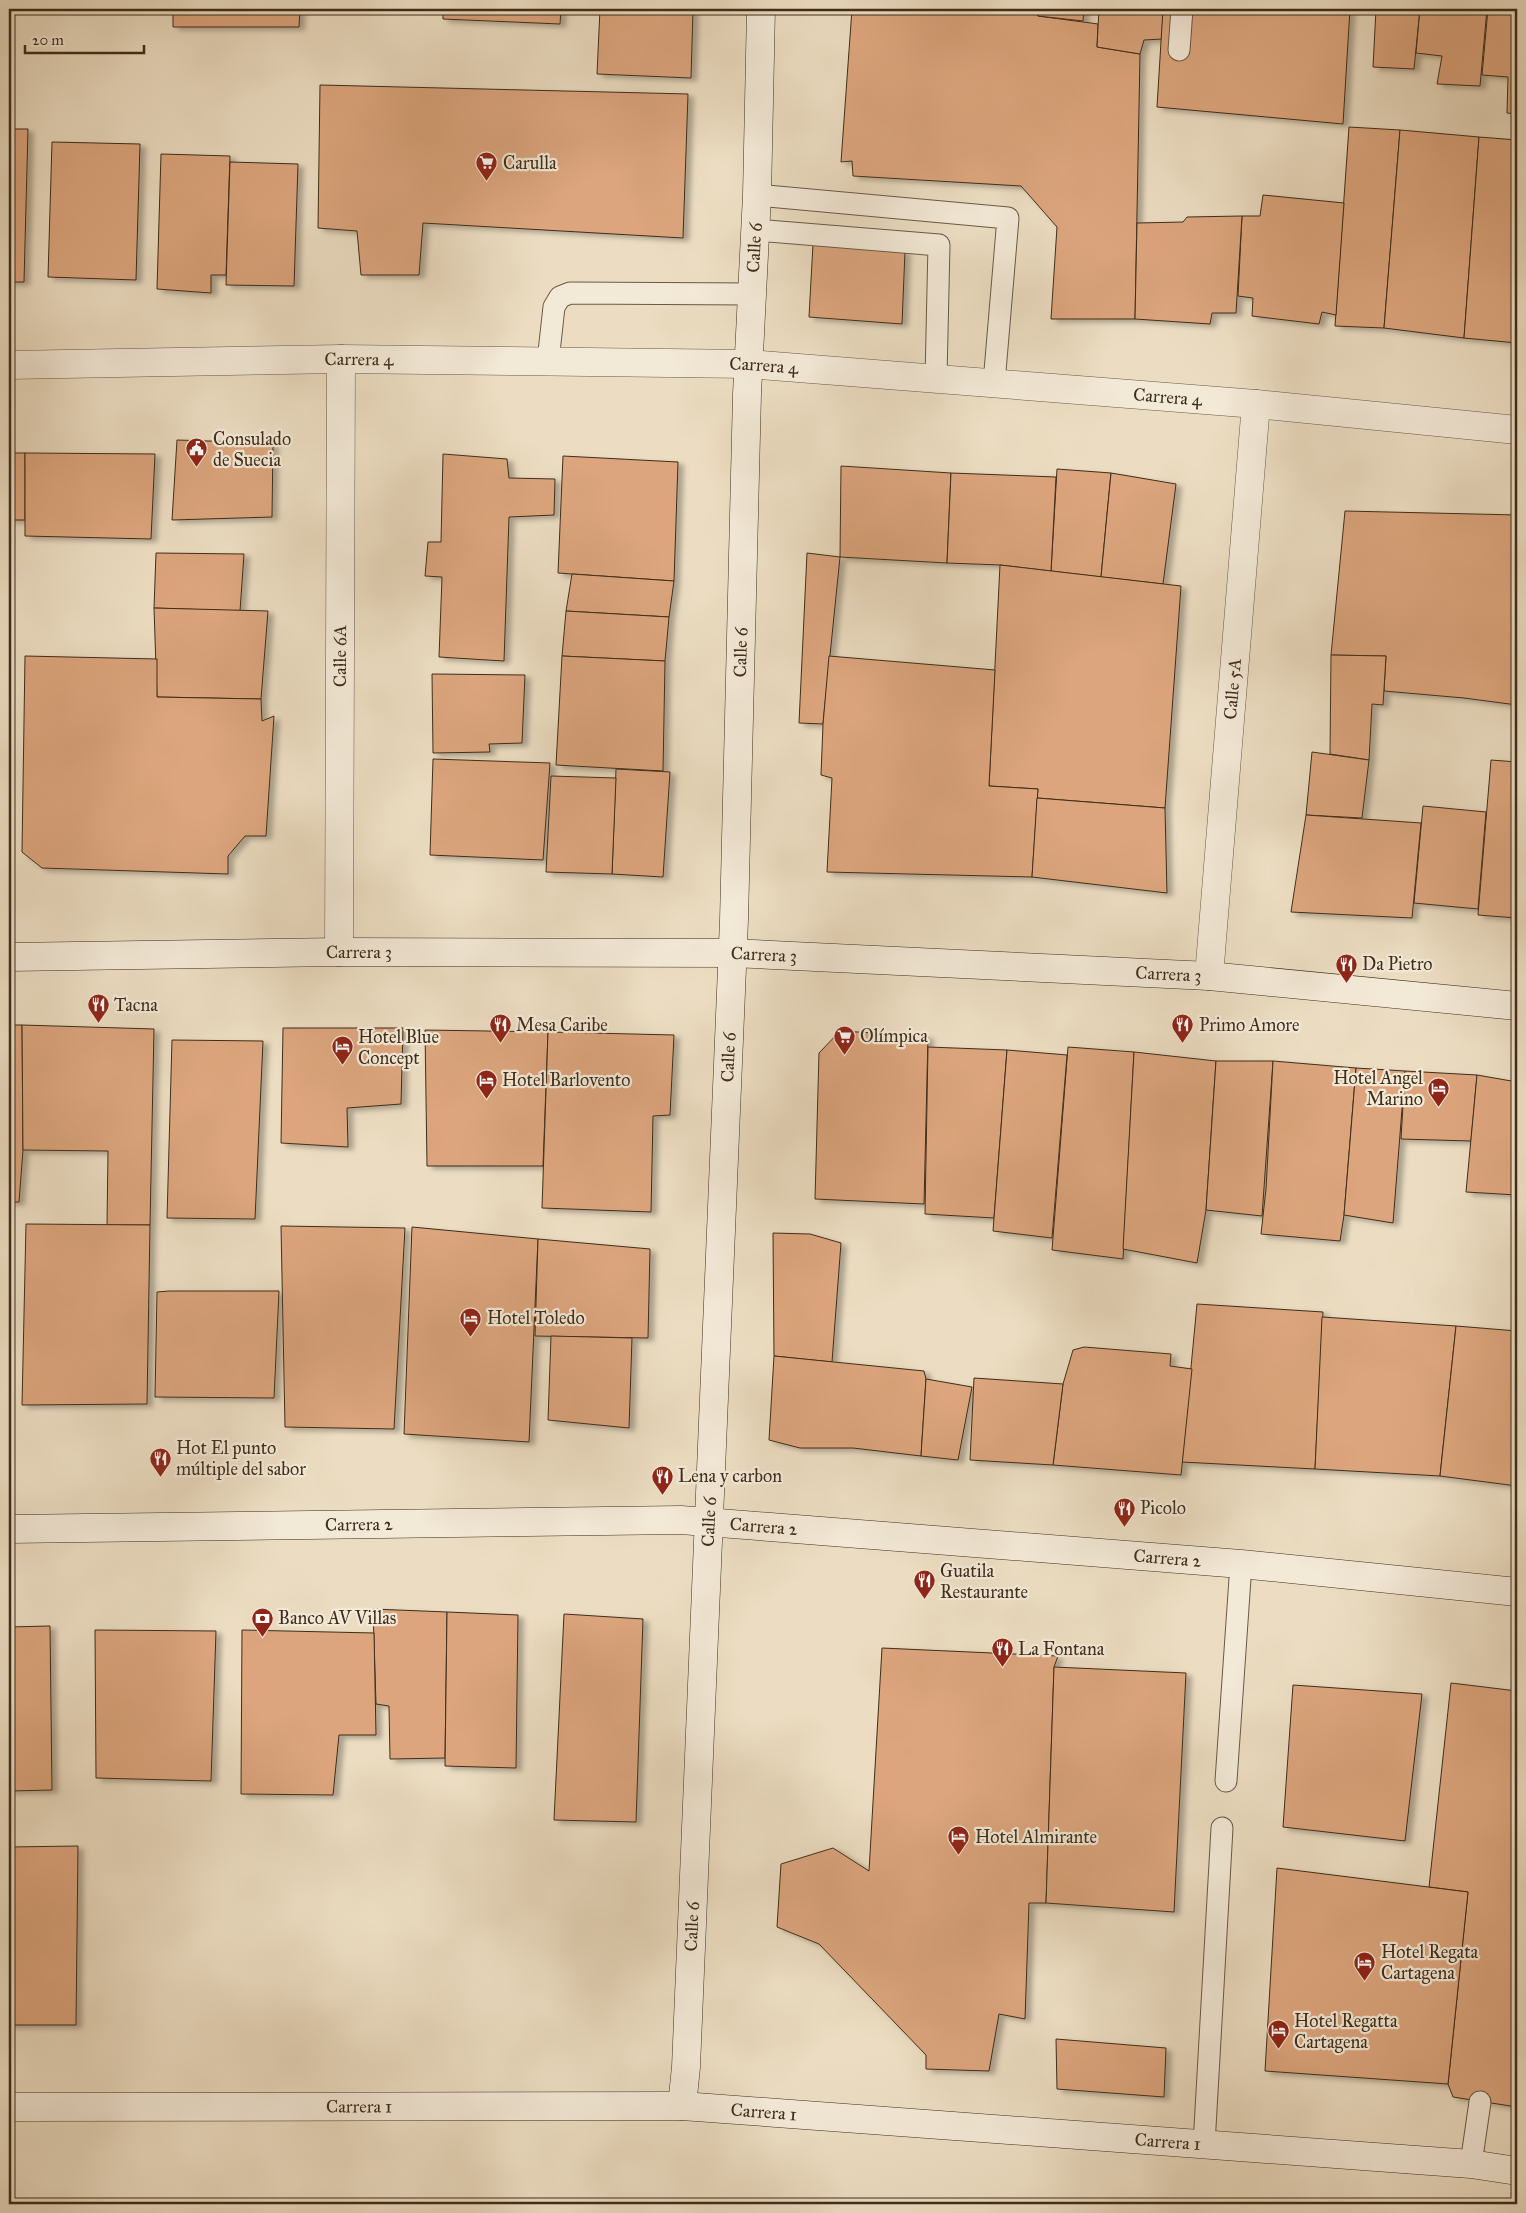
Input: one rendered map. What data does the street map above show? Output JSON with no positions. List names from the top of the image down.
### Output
{
  "streets": {
    "street": [
      "Calle 6",
      "Carrera 4",
      "Calle 6A",
      "Calle 5A",
      "Carrera 3",
      "Carrera 2",
      "Carrera 1"
    ]
  },
  "crossings": [
    ["Calle 6", "Carrera 4"],
    ["Calle 6", "Carrera 3"],
    ["Calle 6", "Carrera 2"],
    ["Calle 6", "Carrera 1"],
    ["Carrera 4", "Calle 6A"],
    ["Carrera 4", "Calle 5A"],
    ["Calle 6A", "Carrera 3"],
    ["Calle 5A", "Carrera 3"]
  ],
  "places": {
    "supermarket": ["Carulla", "Olímpica"],
    "public building": ["Consulado de Suecia"],
    "restaurant": [
      "Da Pietro",
      "Tacna",
      "Mesa Caribe",
      "Primo Amore",
      "Hot El punto múltiple del sabor",
      "Lena y carbon",
      "Picolo",
      "Guatila Restaurante",
      "La Fontana"
    ],
    "hotel": [
      "Hotel Blue Concept",
      "Hotel Barlovento",
      "Hotel Angel Marino",
      "Hotel Toledo",
      "Hotel Almirante",
      "Hotel Regata Cartagena",
      "Hotel Regatta Cartagena"
    ],
    "bank": ["Banco AV Villas"]
  },
  "scale_bar": "20 m"
}
